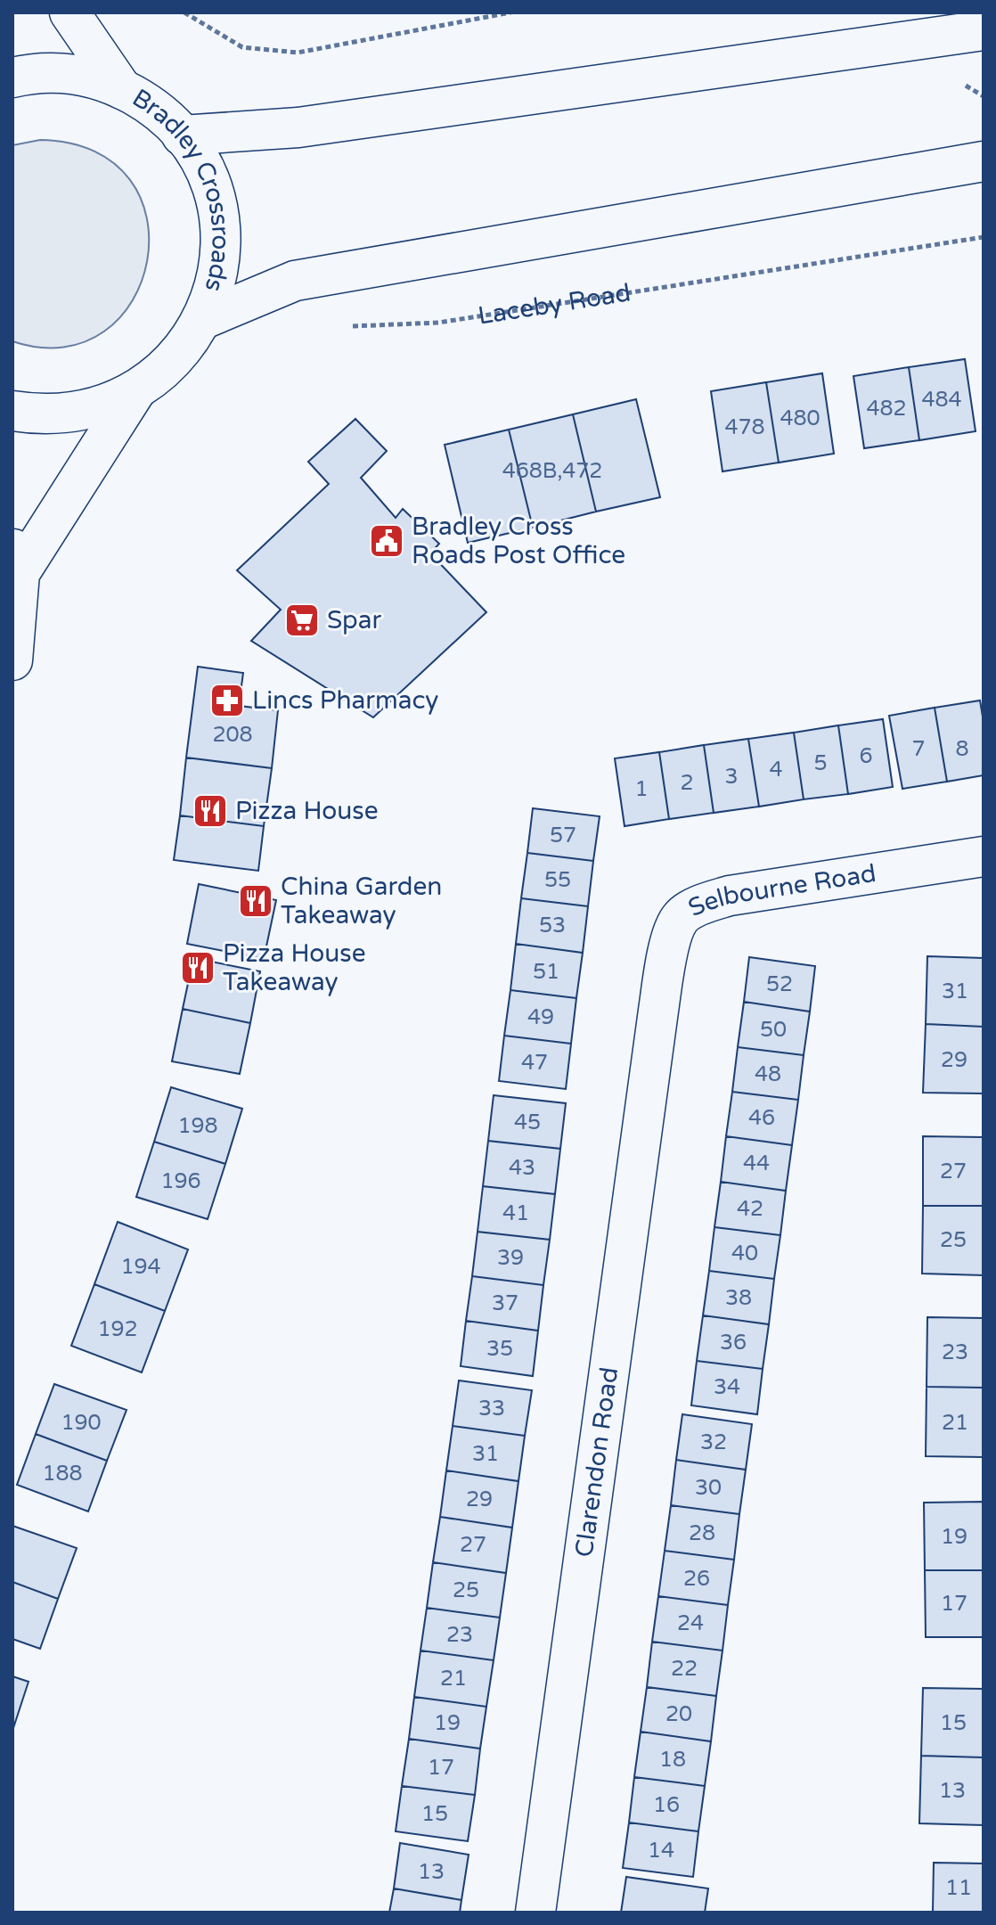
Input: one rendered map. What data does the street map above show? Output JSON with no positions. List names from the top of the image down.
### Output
{
  "streets": {
    "main road": ["Bradley Crossroads", "Selbourne Road", "Clarendon Road"],
    "path": ["Laceby Road"]
  },
  "crossings": [
    ["Selbourne Road", "Clarendon Road"]
  ],
  "places": {
    "public building": ["Bradley Cross Roads Post Office"],
    "supermarket": ["Spar"],
    "pharmacy": ["Lincs Pharmacy"],
    "restaurant": ["Pizza House", "China Garden Takeaway", "Pizza House Takeaway"]
  },
  "house_numbers": [
    "484",
    "482",
    "480",
    "478",
    "468B,472",
    "208",
    "7",
    "8",
    "6",
    "5",
    "4",
    "3",
    "2",
    "1",
    "57",
    "55",
    "53",
    "51",
    "52",
    "31",
    "49",
    "50",
    "29",
    "47",
    "48",
    "46",
    "45",
    "198",
    "44",
    "43",
    "27",
    "196",
    "42",
    "41",
    "25",
    "40",
    "39",
    "194",
    "38",
    "37",
    "192",
    "36",
    "35",
    "23",
    "34",
    "33",
    "190",
    "21",
    "32",
    "31",
    "188",
    "30",
    "29",
    "28",
    "19",
    "27",
    "26",
    "25",
    "17",
    "24",
    "23",
    "22",
    "21",
    "20",
    "19",
    "15",
    "18",
    "17",
    "13",
    "16",
    "15",
    "14",
    "13",
    "11"
  ]
}
